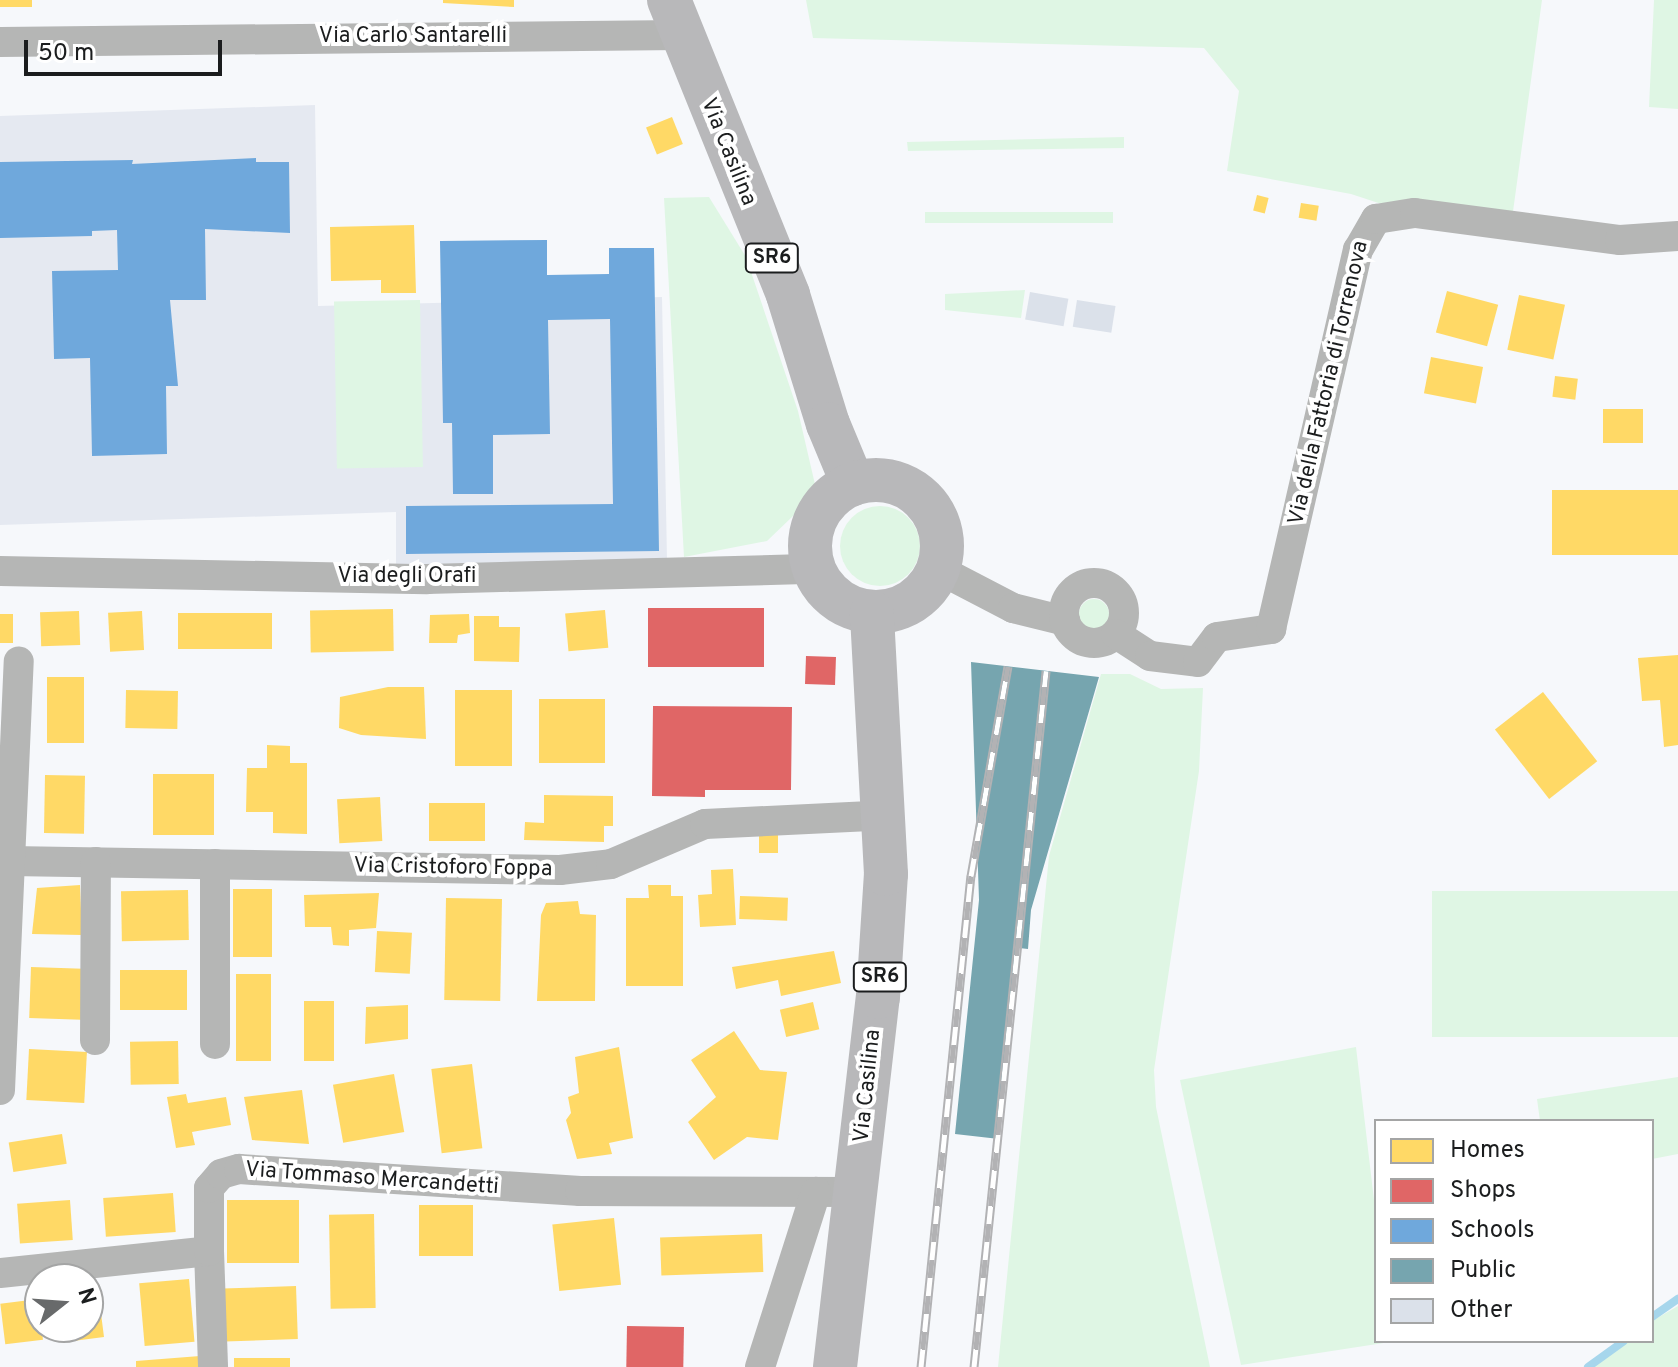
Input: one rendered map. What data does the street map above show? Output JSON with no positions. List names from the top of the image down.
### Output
{
  "streets": {
    "main road": ["Via Casilina", "SR6"],
    "street": [
      "Via Carlo Santarelli",
      "Via della Fattoria di Torrenova",
      "Via degli Orafi",
      "Via Cristoforo Foppa",
      "Via Tommaso Mercandetti"
    ]
  },
  "crossings": [
    ["Via Carlo Santarelli", "Via Casilina"],
    ["Via Casilina", "Via degli Orafi"],
    ["Via Casilina", "Via Cristoforo Foppa"],
    ["Via Casilina", "Via Tommaso Mercandetti"]
  ],
  "legend": [
    "Homes",
    "Shops",
    "Schools",
    "Public",
    "Other"
  ],
  "scale_bar": "50 m",
  "north": "right"
}
